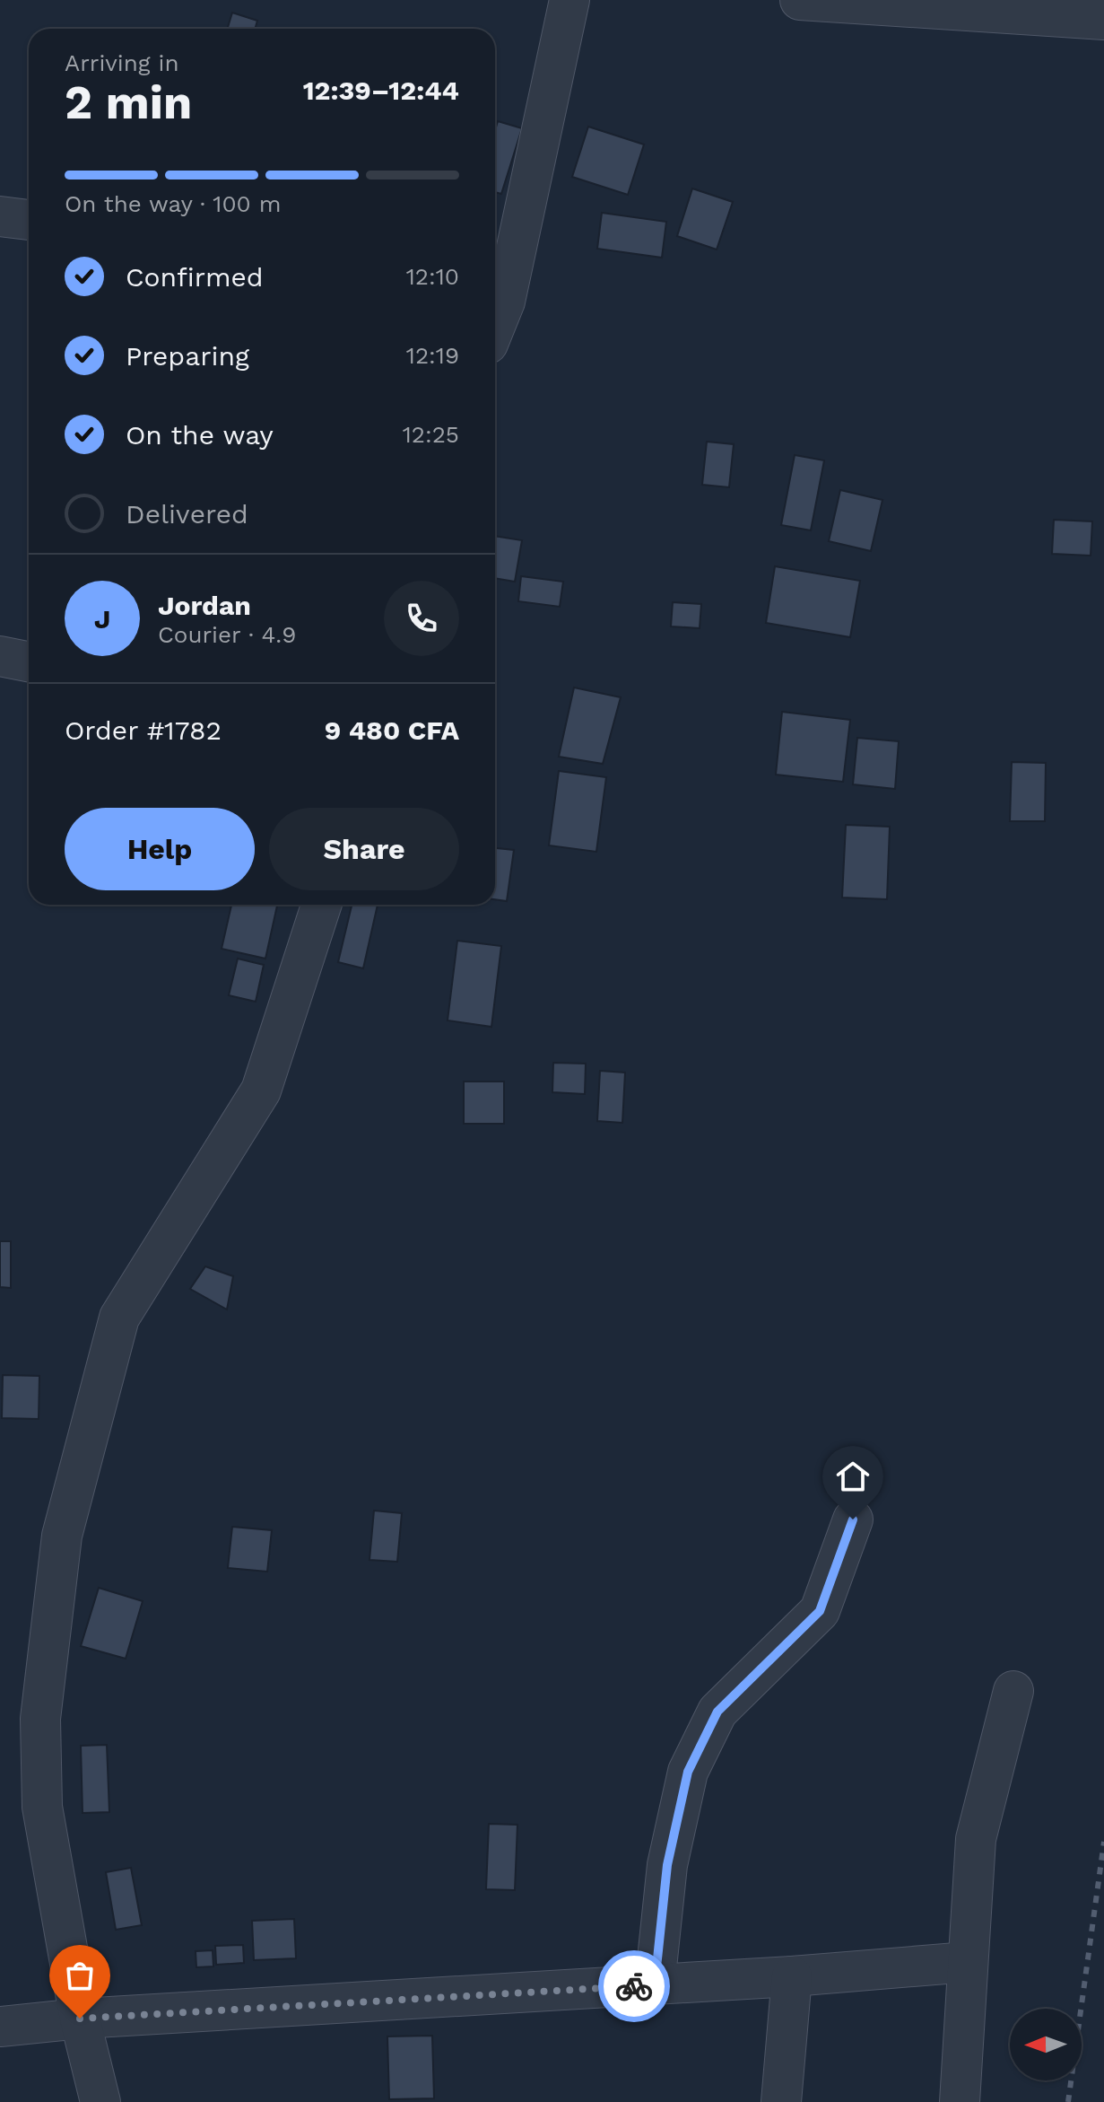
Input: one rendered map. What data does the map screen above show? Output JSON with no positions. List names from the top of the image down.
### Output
{
  "north": "left",
  "page": {
    "heading": ["2 min", "Arriving in", "12:39–12:44"],
    "panel": [
      "Jordan",
      "Courier · 4.9",
      "Order #1782",
      "9 480 CFA"
    ],
    "bar": "On the way · 100 m",
    "list": [
      ["Confirmed", "12:10"],
      ["Preparing", "12:19"],
      ["On the way", "12:25"],
      "Delivered"
    ],
    "round": "J",
    "buttons": ["Help", "Share"]
  }
}
